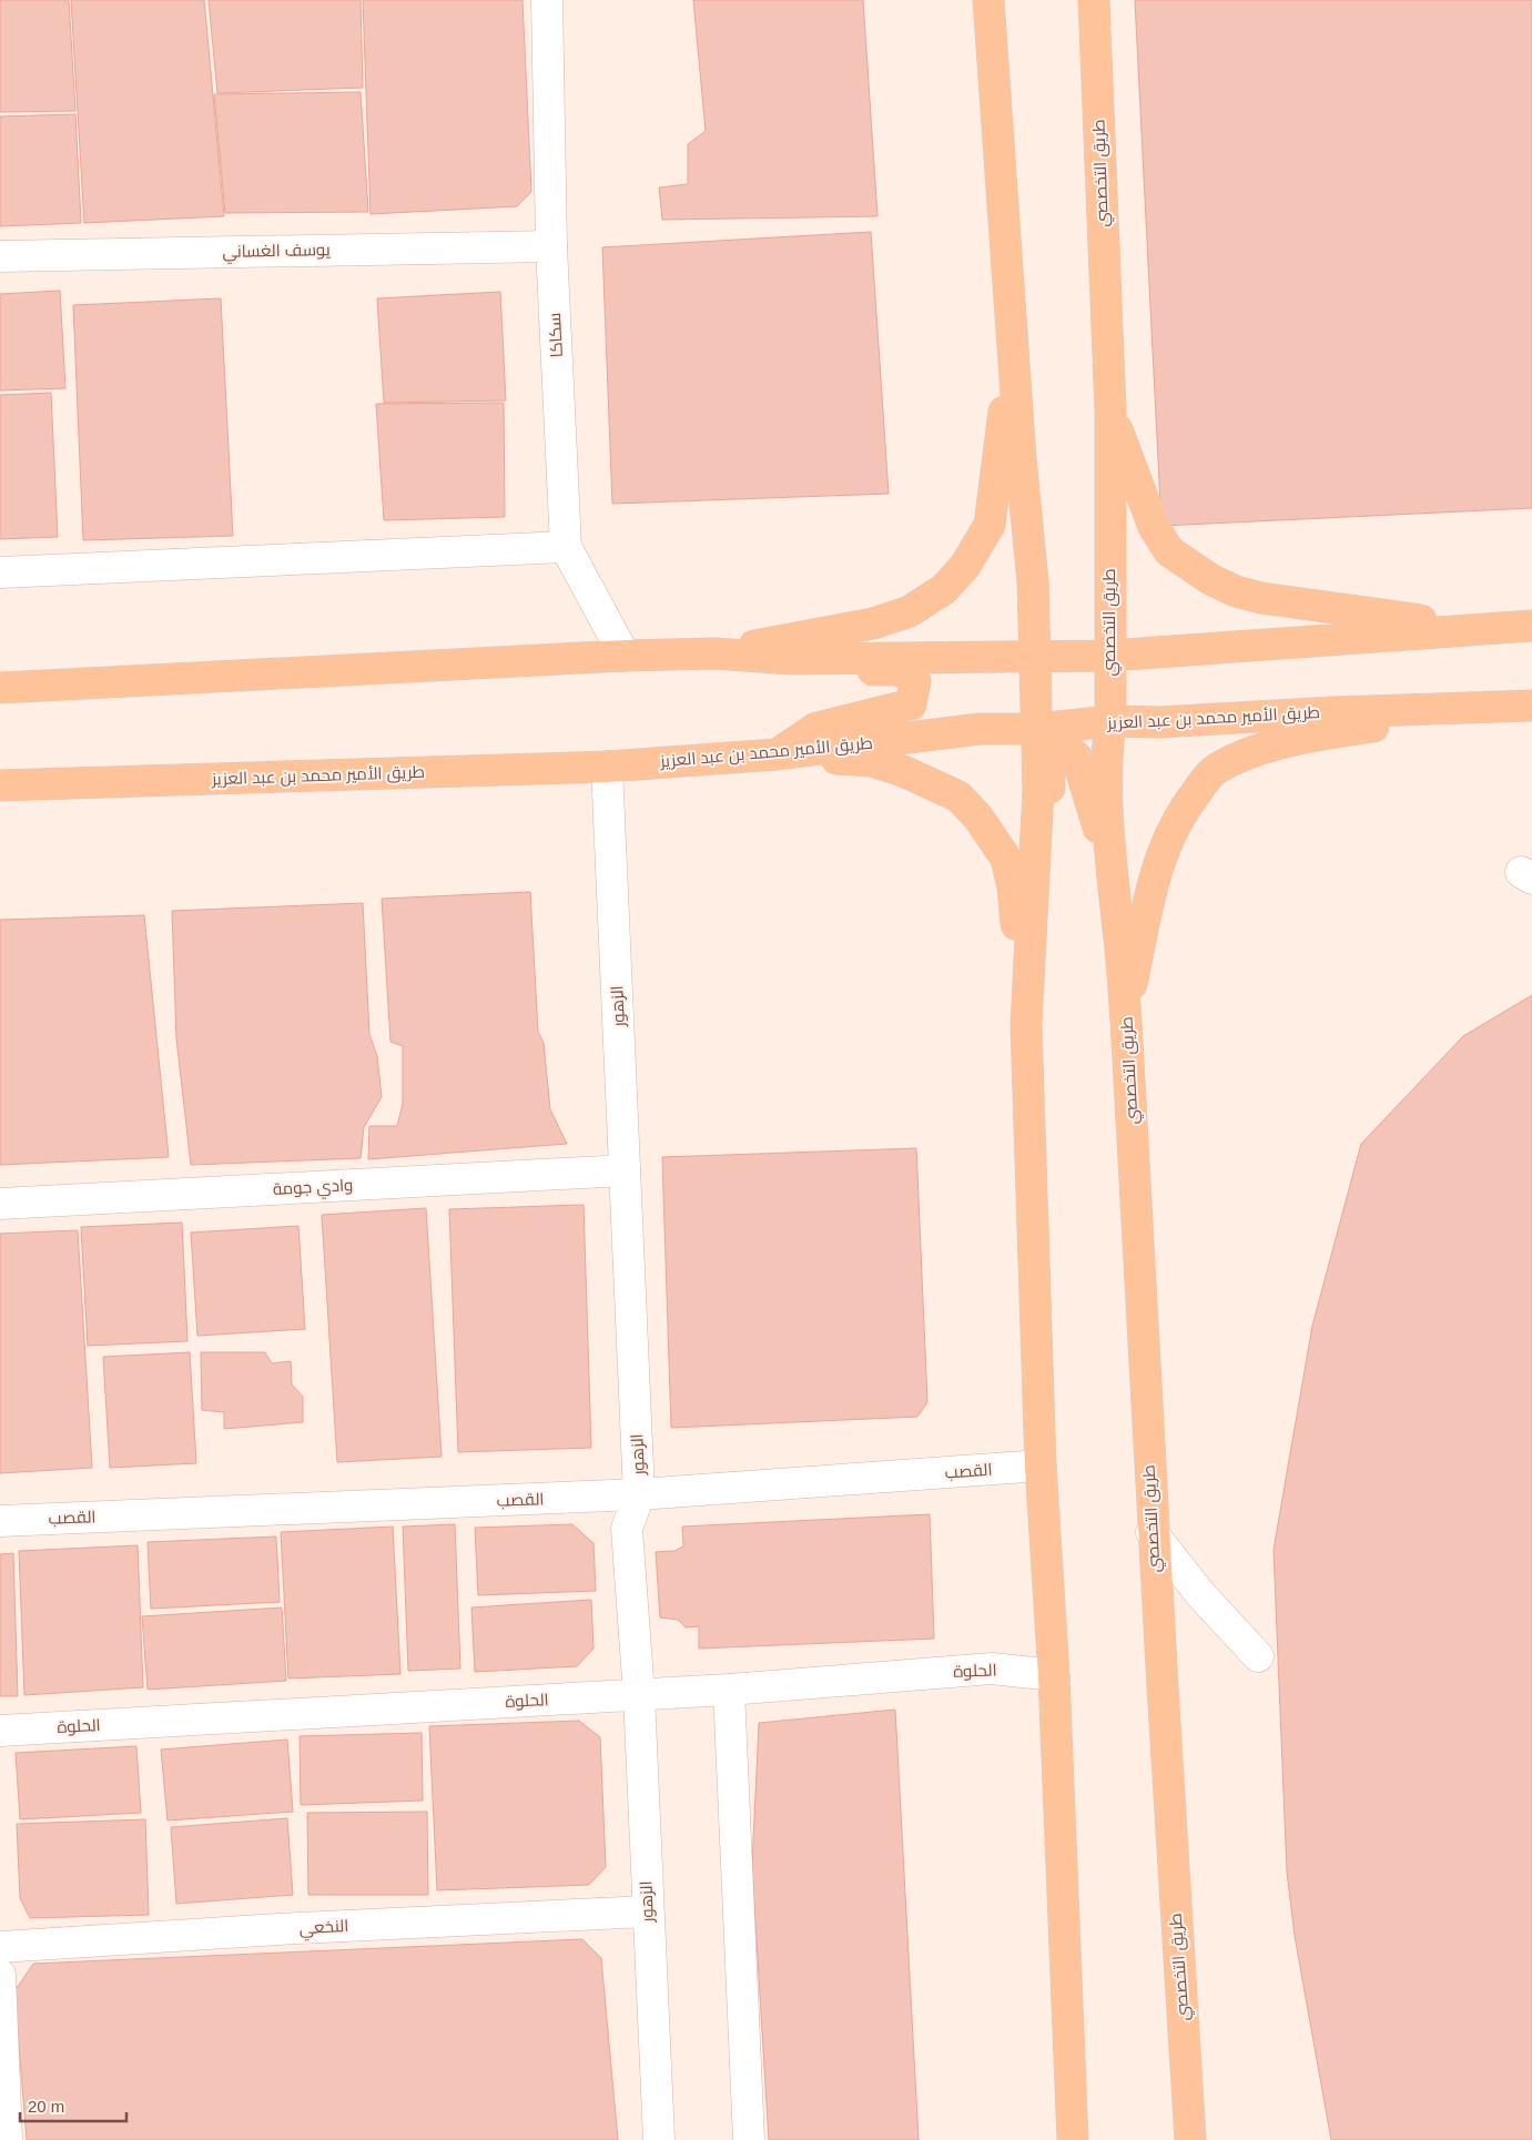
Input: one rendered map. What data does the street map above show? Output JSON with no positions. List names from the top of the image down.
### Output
{
  "streets": {
    "main road": ["طريق التخصصي", "طريق الأمير محمد بن عبد العزيز"],
    "street": [
      "يوسف الغساني",
      "سكاكا",
      "الزهور",
      "وادي جومة",
      "القصب",
      "الحلوة",
      "النخعي"
    ]
  },
  "crossings": [
    ["طريق التخصصي", "طريق الأمير محمد بن عبد العزيز"],
    ["يوسف الغساني", "سكاكا"],
    ["طريق الأمير محمد بن عبد العزيز", "الزهور"],
    ["الزهور", "وادي جومة"],
    ["الزهور", "القصب"],
    ["الزهور", "الحلوة"],
    ["الزهور", "النخعي"]
  ],
  "scale_bar": "20 m"
}
